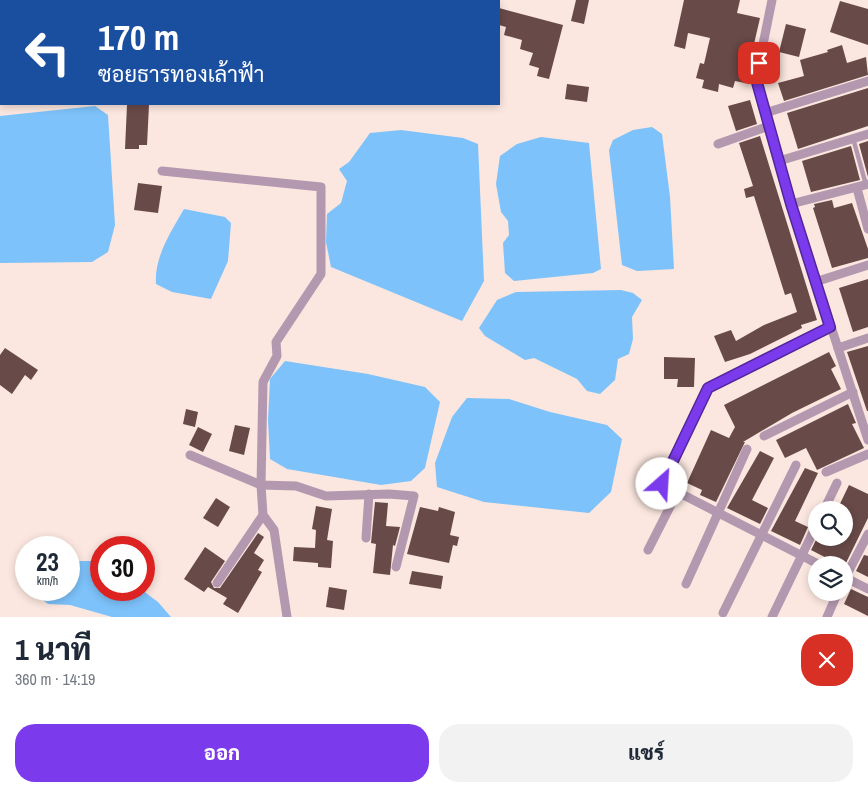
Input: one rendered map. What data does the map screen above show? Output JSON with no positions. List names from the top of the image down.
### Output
{
  "page": {
    "turn": ["170 m", "ซอยธารทองเล้าฟ้า"],
    "speed": "23 km/h",
    "limit": "30",
    "heading": ["1 นาที", "360 m · 14:19"],
    "buttons": ["ออก", "แชร์"]
  }
}
